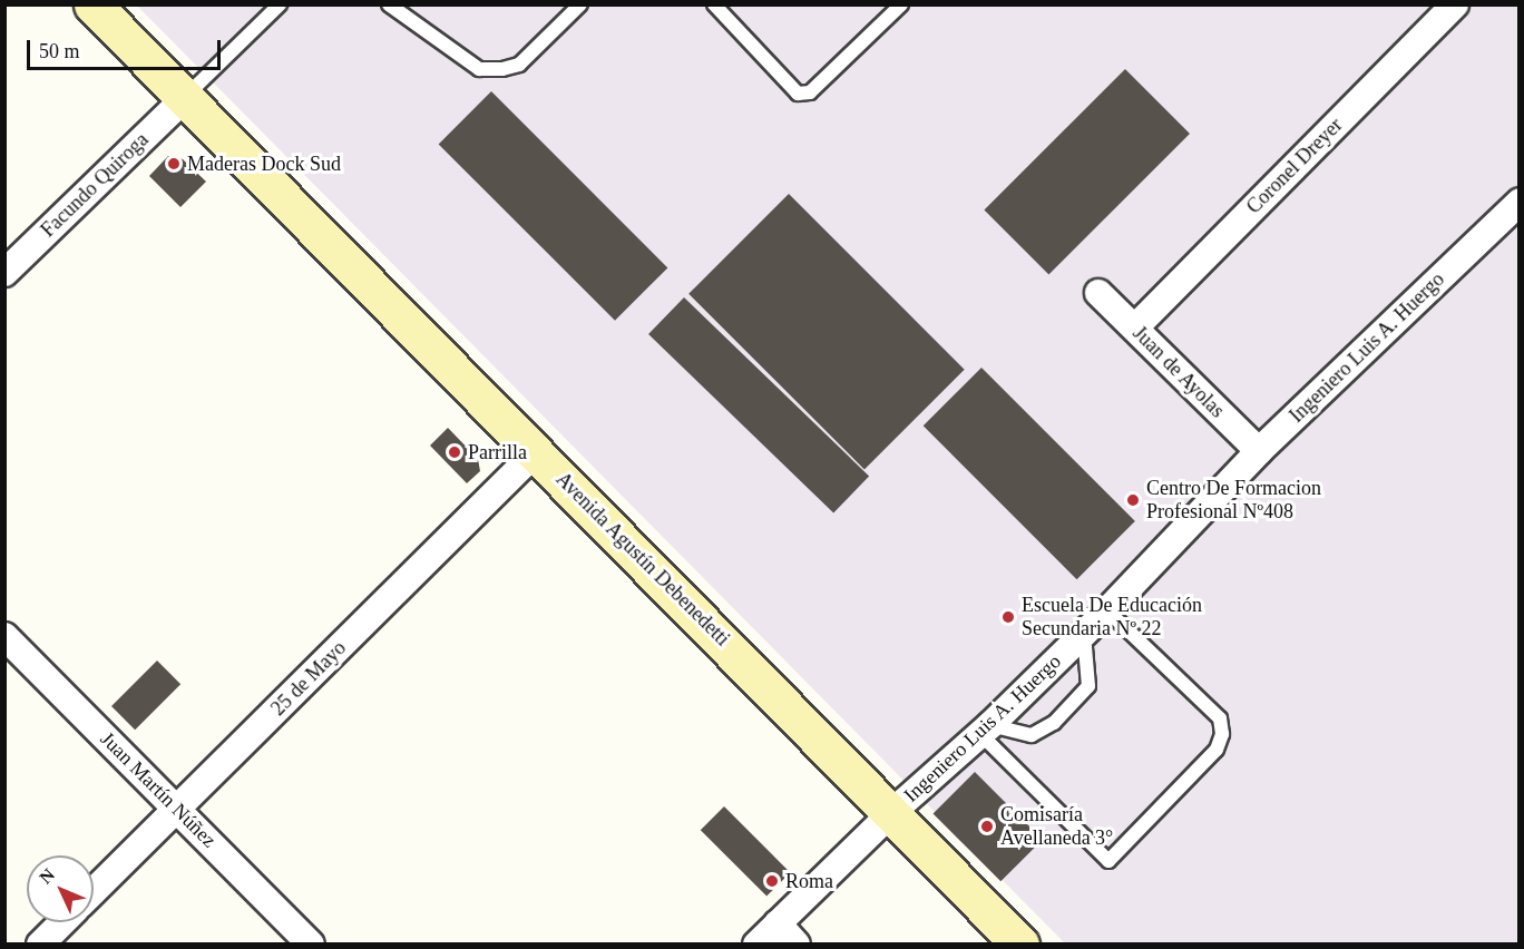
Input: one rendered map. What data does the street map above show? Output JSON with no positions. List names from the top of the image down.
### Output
{
  "streets": {
    "main road": ["Avenida Agustín Debenedetti"],
    "street": [
      "Coronel Dreyer",
      "Facundo Quiroga",
      "Ingeniero Luis A. Huergo",
      "Juan de Ayolas",
      "25 de Mayo",
      "Juan Martín Núñez"
    ]
  },
  "crossings": [
    ["Coronel Dreyer", "Juan de Ayolas"],
    ["Facundo Quiroga", "Avenida Agustín Debenedetti"],
    ["Ingeniero Luis A. Huergo", "Juan de Ayolas"],
    ["Ingeniero Luis A. Huergo", "Avenida Agustín Debenedetti"],
    ["Avenida Agustín Debenedetti", "25 de Mayo"],
    ["25 de Mayo", "Juan Martín Núñez"]
  ],
  "places": [
    "Maderas Dock Sud",
    "Parrilla",
    "Centro De Formacion Profesional Nº408",
    "Escuela De Educación Secundaria Nº 22",
    "Comisaría Avellaneda 3°",
    "Roma"
  ],
  "scale_bar": "50 m",
  "north": "top left"
}
